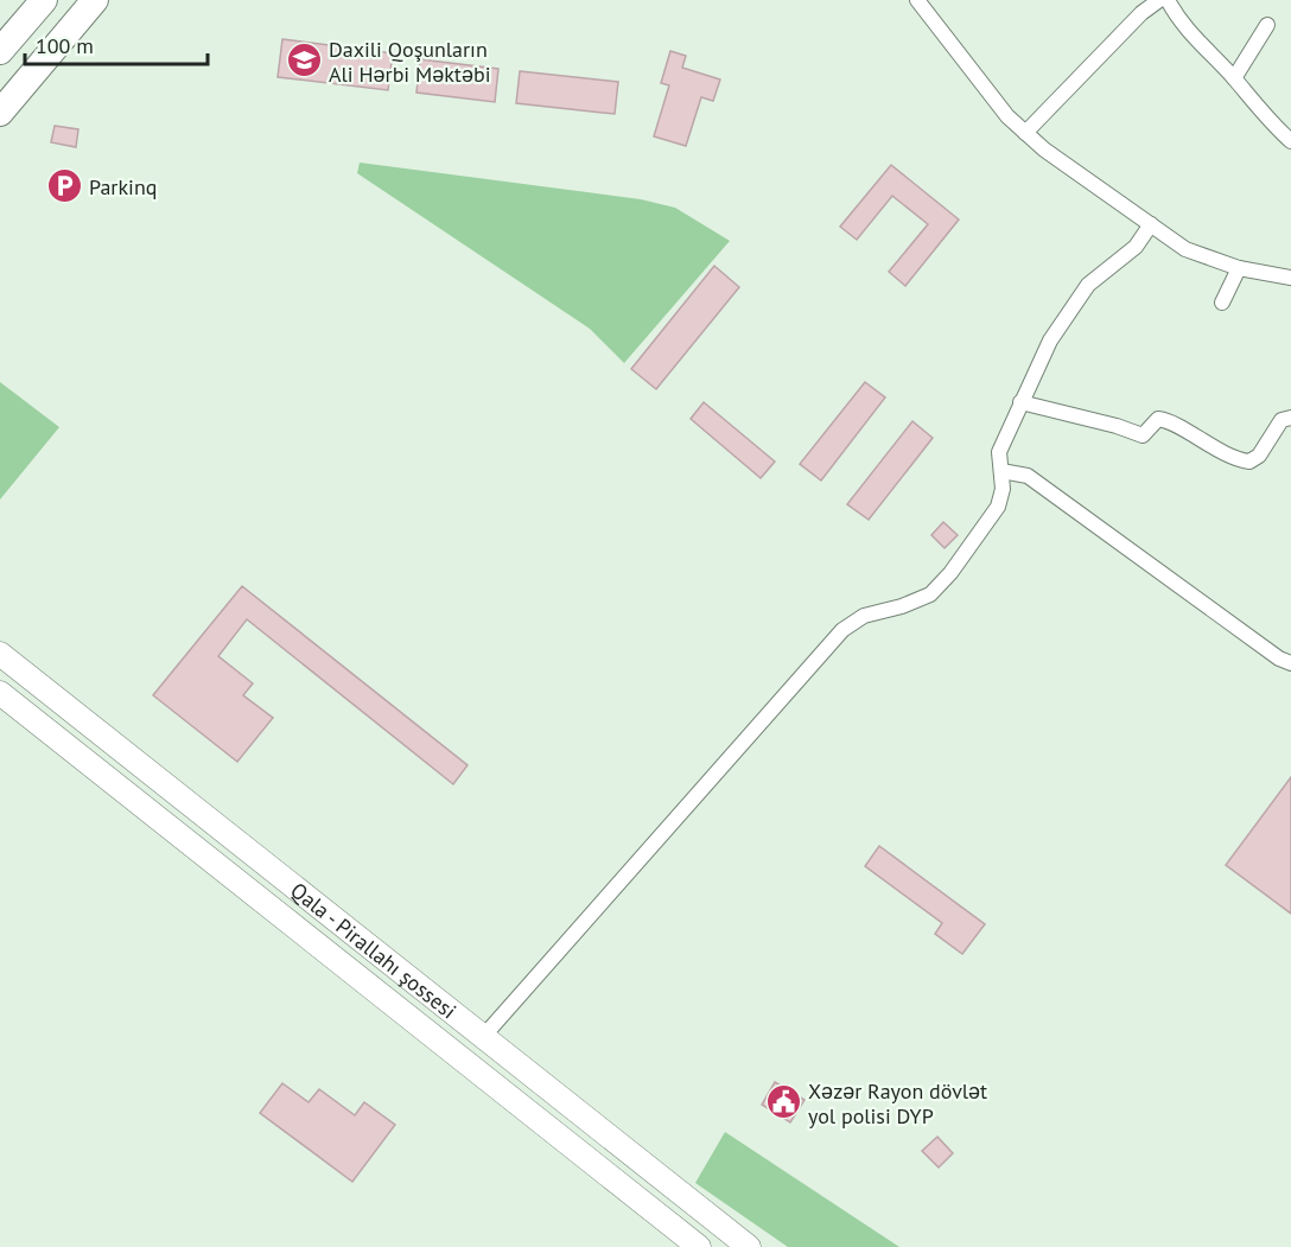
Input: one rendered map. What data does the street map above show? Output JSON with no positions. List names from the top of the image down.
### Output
{
  "streets": {
    "main road": ["Qala - Pirallahı şossesi"]
  },
  "places": {
    "school or university": ["Daxili Qoşunların Ali Hərbi Məktəbi"],
    "parking": ["Parkinq"],
    "public building": ["Xəzər Rayon dövlət yol polisi DYP"]
  },
  "scale_bar": "100 m"
}
